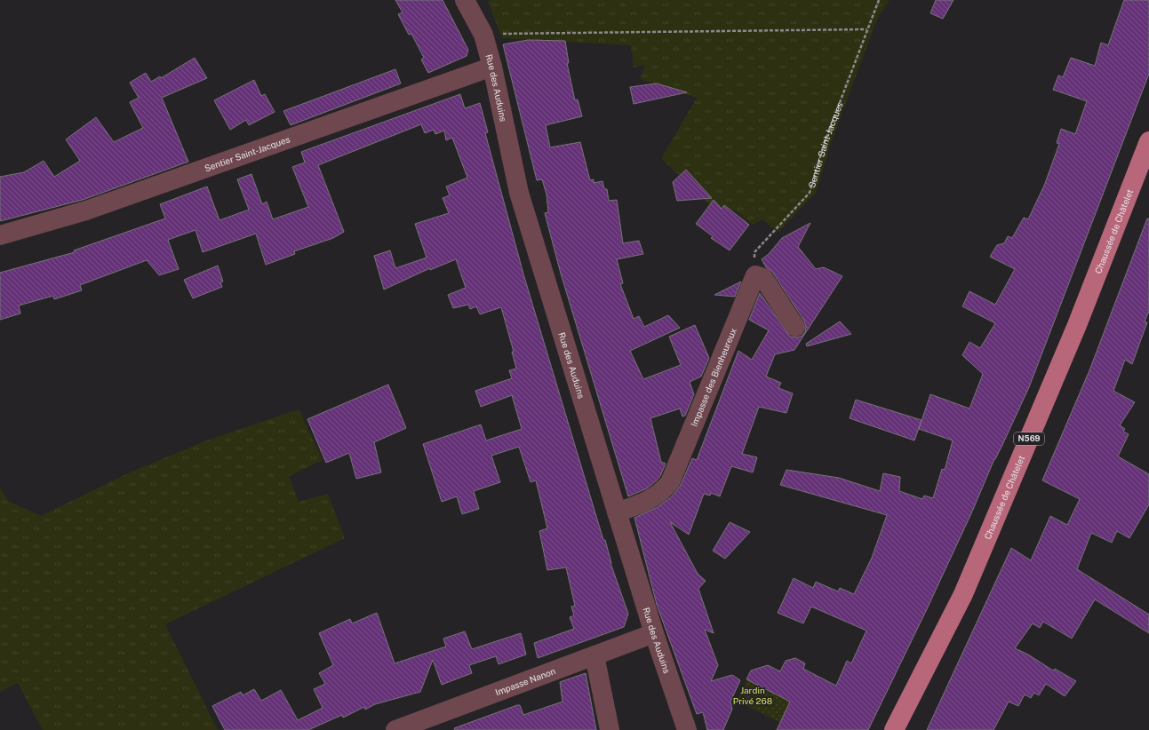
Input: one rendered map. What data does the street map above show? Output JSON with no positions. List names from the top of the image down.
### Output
{
  "streets": {
    "main road": ["Chaussée de Châtelet", "N569"],
    "street": [
      "Rue des Auduins",
      "Sentier Saint-Jacques",
      "Impasse des Bienheureux",
      "Impasse Nanon"
    ]
  },
  "crossings": [
    ["Rue des Auduins", "Sentier Saint-Jacques"],
    ["Rue des Auduins", "Impasse des Bienheureux"],
    ["Rue des Auduins", "Impasse Nanon"],
    ["Sentier Saint-Jacques", "Impasse des Bienheureux"]
  ],
  "parks": ["Jardin Privé 268"]
}
